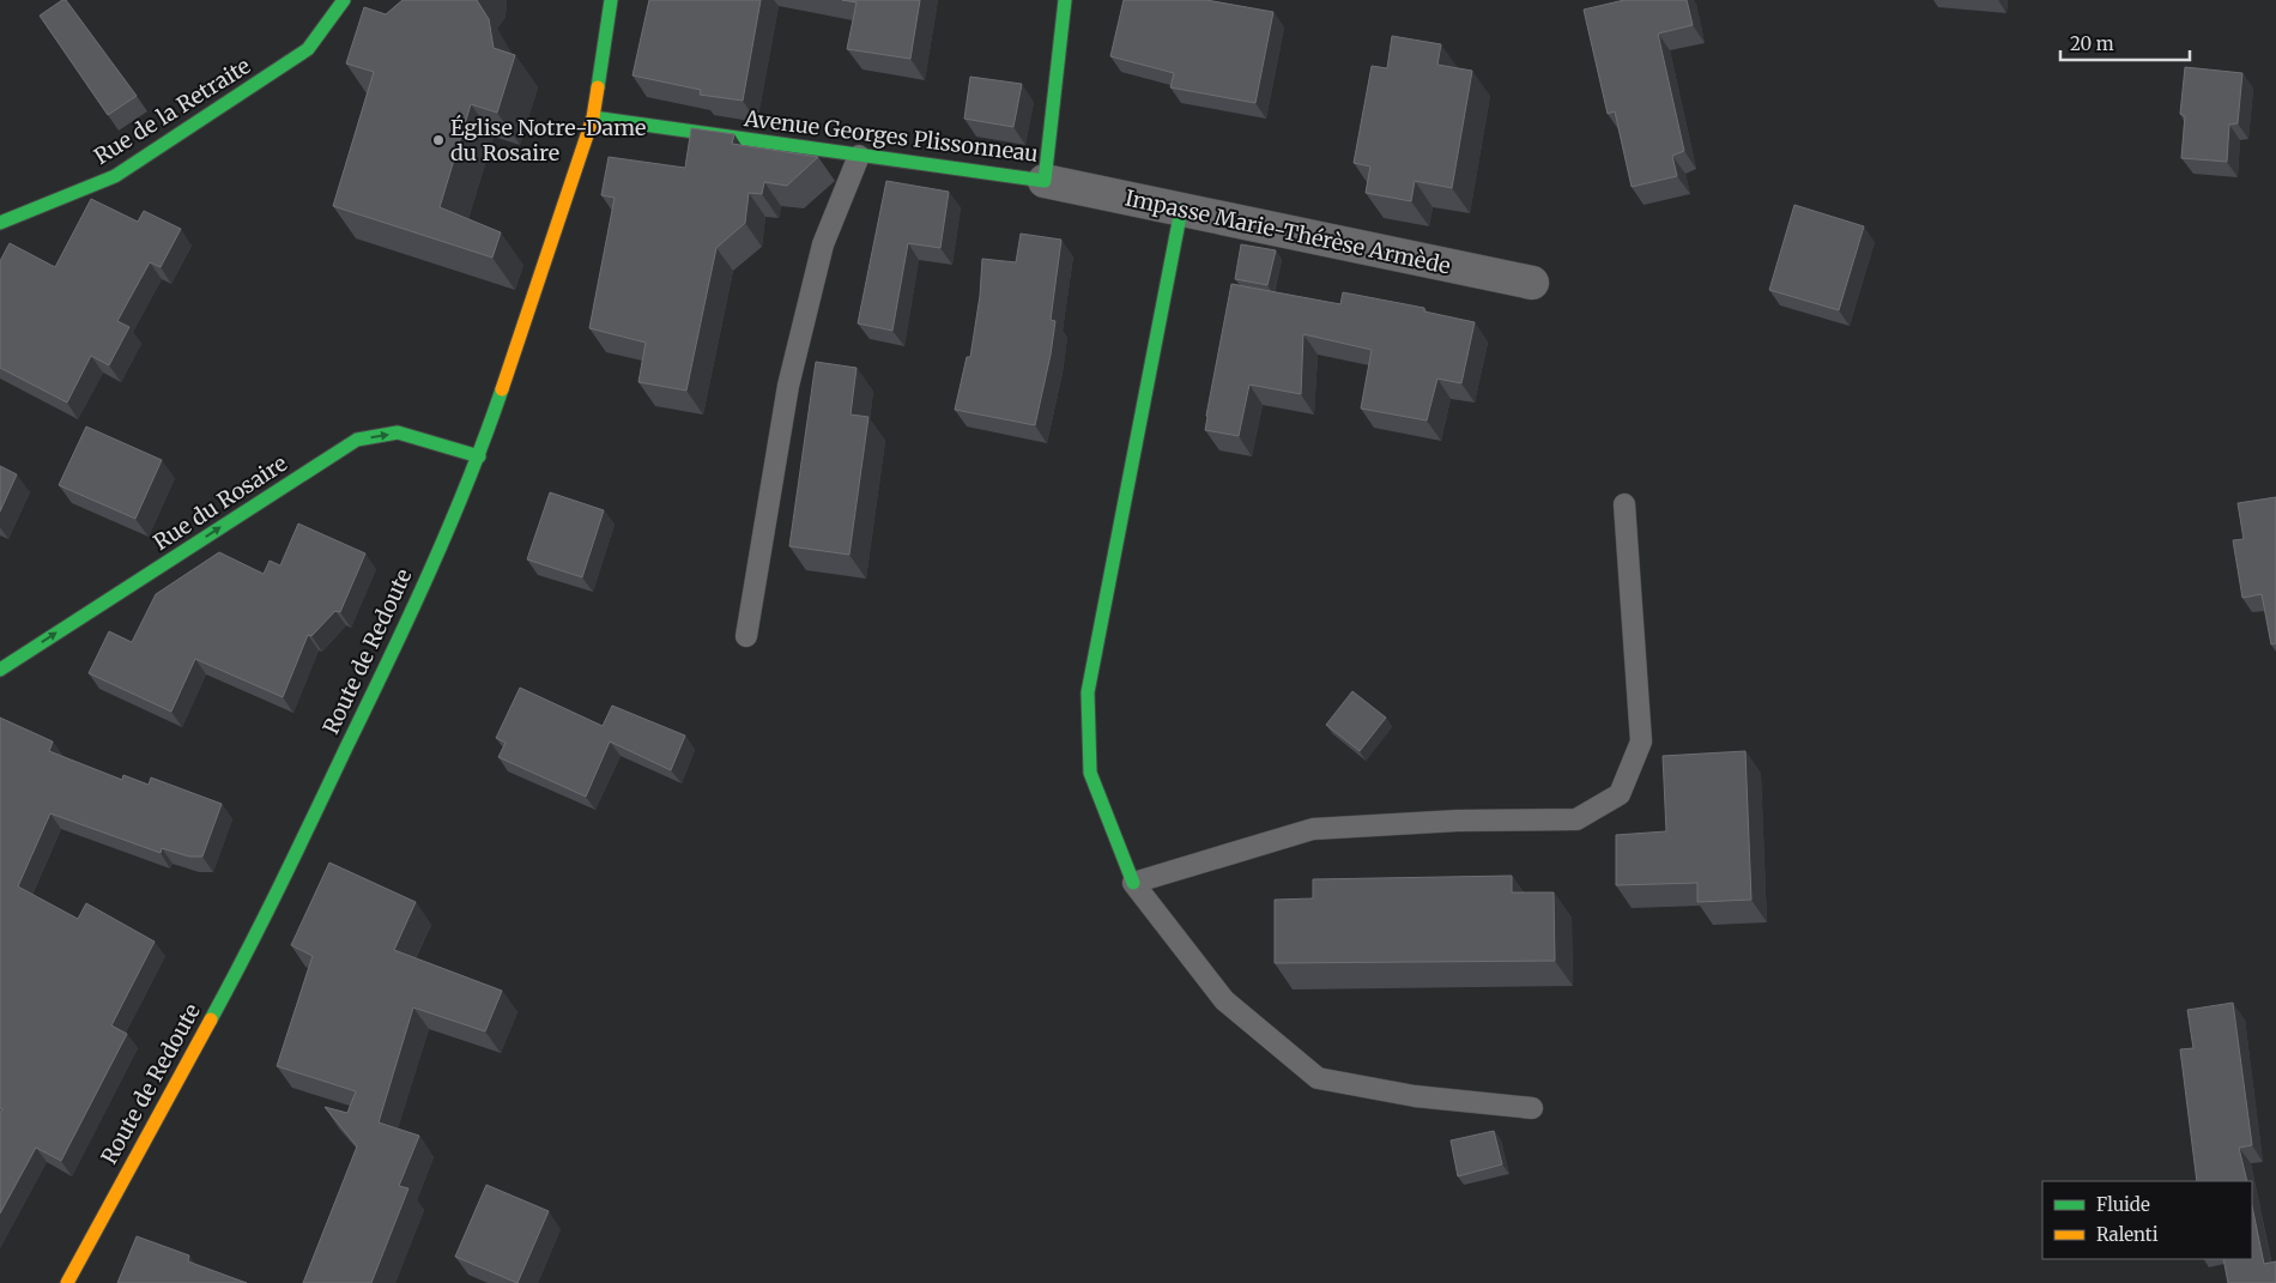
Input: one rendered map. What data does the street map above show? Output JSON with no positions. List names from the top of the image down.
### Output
{
  "streets": {
    "street": [
      "Rue de la Retraite",
      "Avenue Georges Plissonneau",
      "Impasse Marie-Thérèse Armède",
      "Rue du Rosaire",
      "Route de Redoute"
    ]
  },
  "crossings": [
    ["Avenue Georges Plissonneau", "Impasse Marie-Thérèse Armède"],
    ["Avenue Georges Plissonneau", "Route de Redoute"],
    ["Rue du Rosaire", "Route de Redoute"]
  ],
  "one_way": ["Rue du Rosaire"],
  "places": ["Église Notre-Dame du Rosaire"],
  "legend": ["Fluide", "Ralenti"],
  "scale_bar": "20 m"
}
